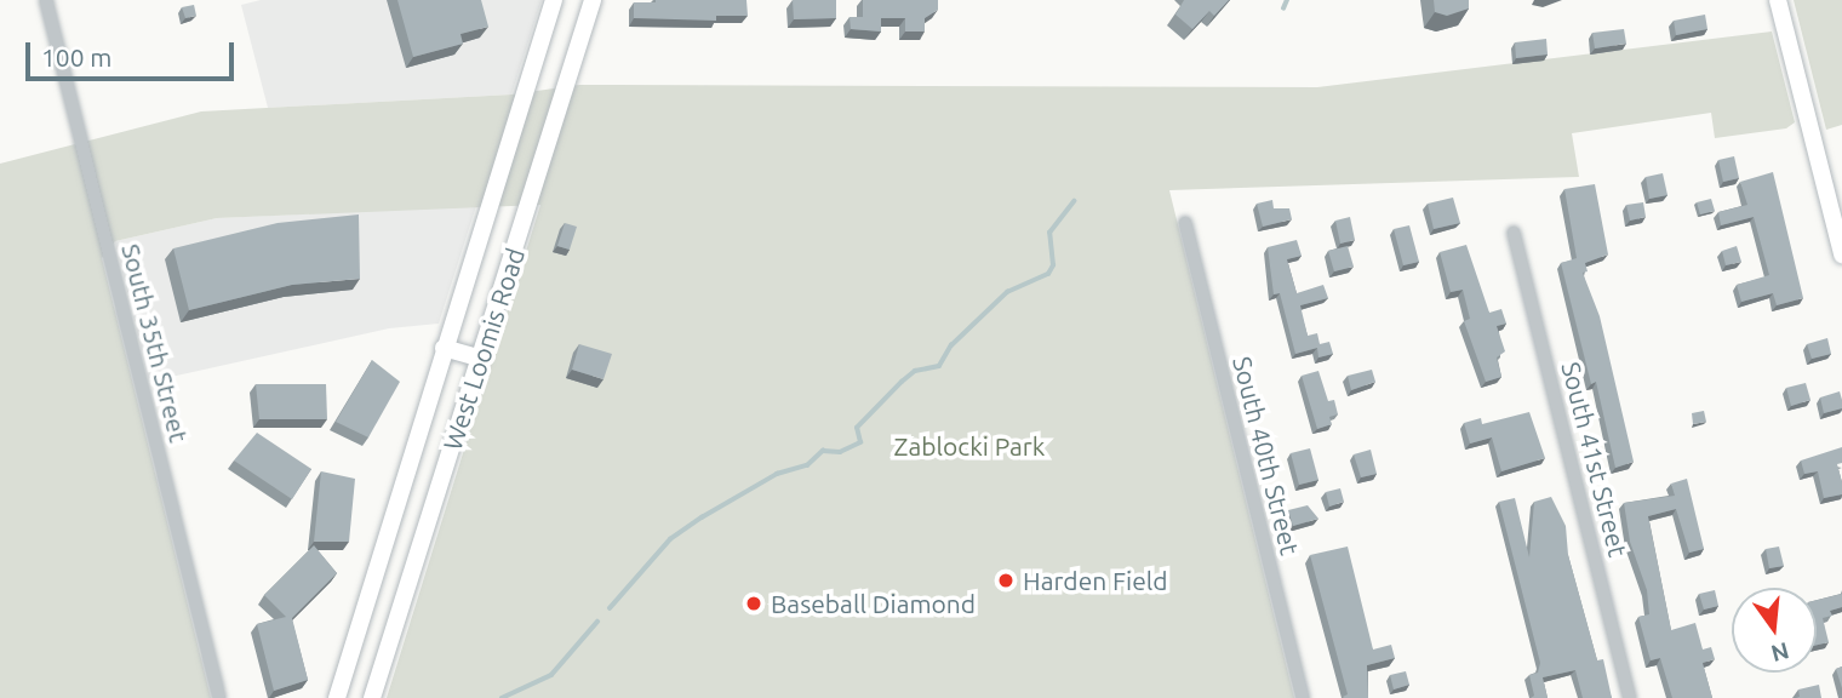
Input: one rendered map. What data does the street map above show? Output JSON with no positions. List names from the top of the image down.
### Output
{
  "streets": {
    "main road": ["West Loomis Road"],
    "street": ["South 35th Street", "South 40th Street", "South 41st Street"]
  },
  "parks": ["Zablocki Park"],
  "places": ["Harden Field", "Baseball Diamond"],
  "scale_bar": "100 m",
  "north": "bottom"
}
